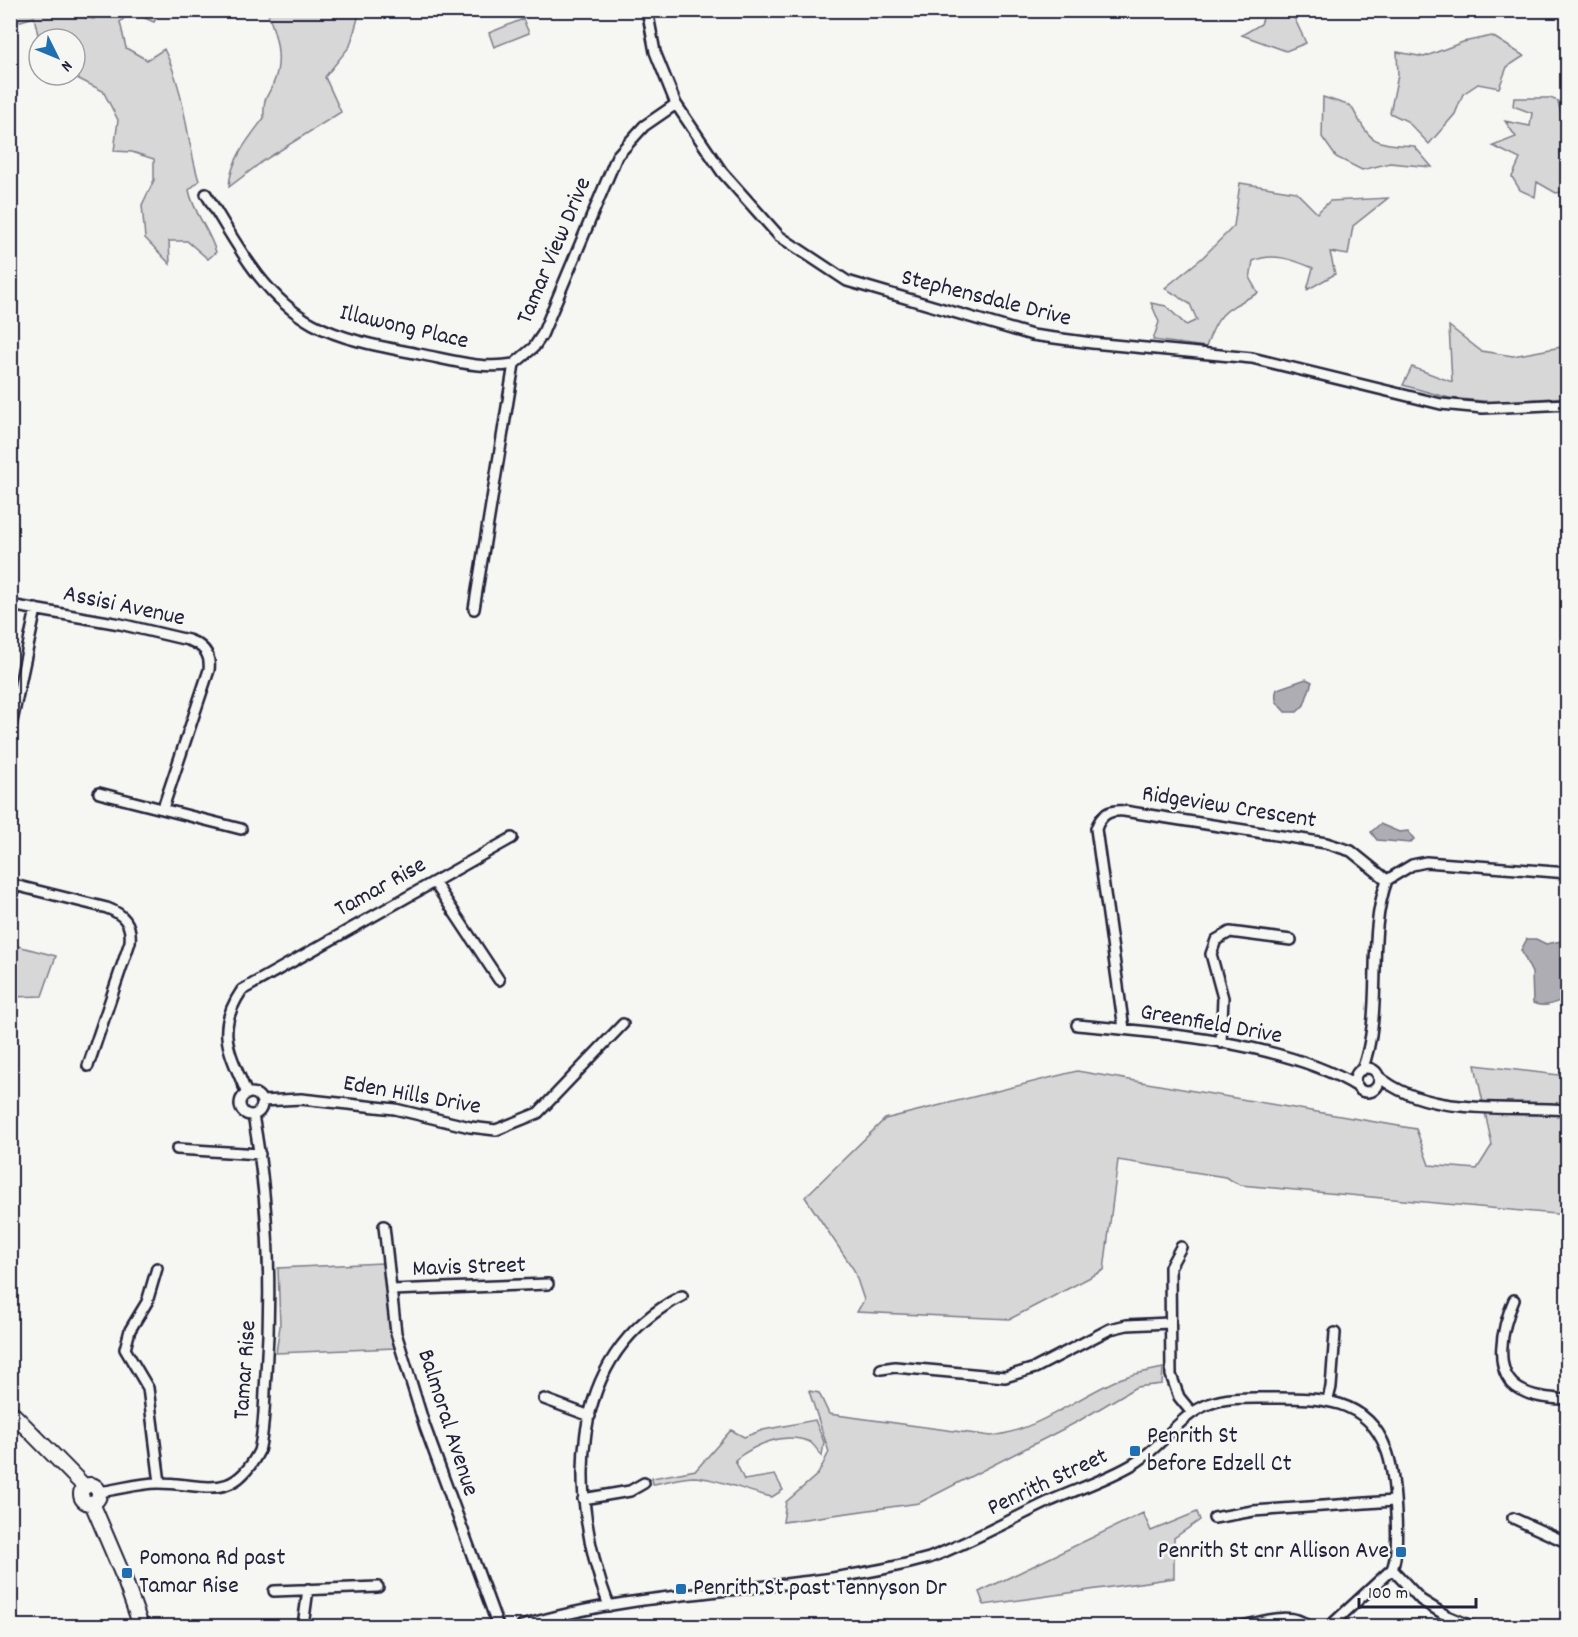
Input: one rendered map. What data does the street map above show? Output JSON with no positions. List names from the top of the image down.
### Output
{
  "streets": {
    "street": [
      "Tamar View Drive",
      "Stephensdale Drive",
      "Illawong Place",
      "Assisi Avenue",
      "Ridgeview Crescent",
      "Tamar Rise",
      "Greenfield Drive",
      "Eden Hills Drive",
      "Mavis Street",
      "Balmoral Avenue",
      "Penrith Street"
    ]
  },
  "crossings": [
    ["Tamar View Drive", "Stephensdale Drive"],
    ["Tamar View Drive", "Illawong Place"],
    ["Ridgeview Crescent", "Greenfield Drive"],
    ["Tamar Rise", "Eden Hills Drive"],
    ["Mavis Street", "Balmoral Avenue"]
  ],
  "places": {
    "transit": [
      "Penrith St before Edzell Ct",
      "Penrith St cnr Allison Ave",
      "Pomona Rd past Tamar Rise",
      "Penrith St past Tennyson Dr"
    ]
  },
  "scale_bar": "100 m",
  "north": "bottom right"
}
